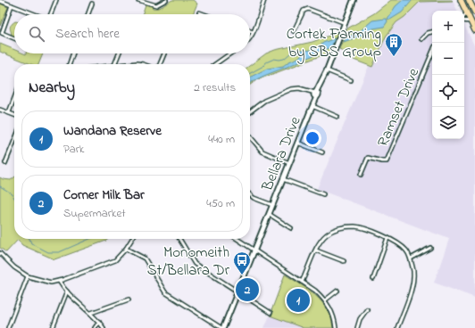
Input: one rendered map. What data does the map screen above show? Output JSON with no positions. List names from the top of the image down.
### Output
{
  "streets": {
    "main road": ["Bellara Drive"],
    "street": ["Ramset Drive"]
  },
  "places": {
    "building": ["Cortek Farming by SBS Group"],
    "bus stop": ["Monomeith St/Bellara Dr"]
  },
  "page": {
    "map_buttons": ["+", "−"],
    "search": "Search here",
    "heading": ["Nearby", "2 results"],
    "list": [
      {
        "mark": "1",
        "name": "Wandana Reserve",
        "note": "Park",
        "value": "440 m"
      },
      {
        "mark": "2",
        "name": "Corner Milk Bar",
        "note": "Supermarket",
        "value": "450 m"
      }
    ],
    "pins": ["2", "1"]
  }
}
